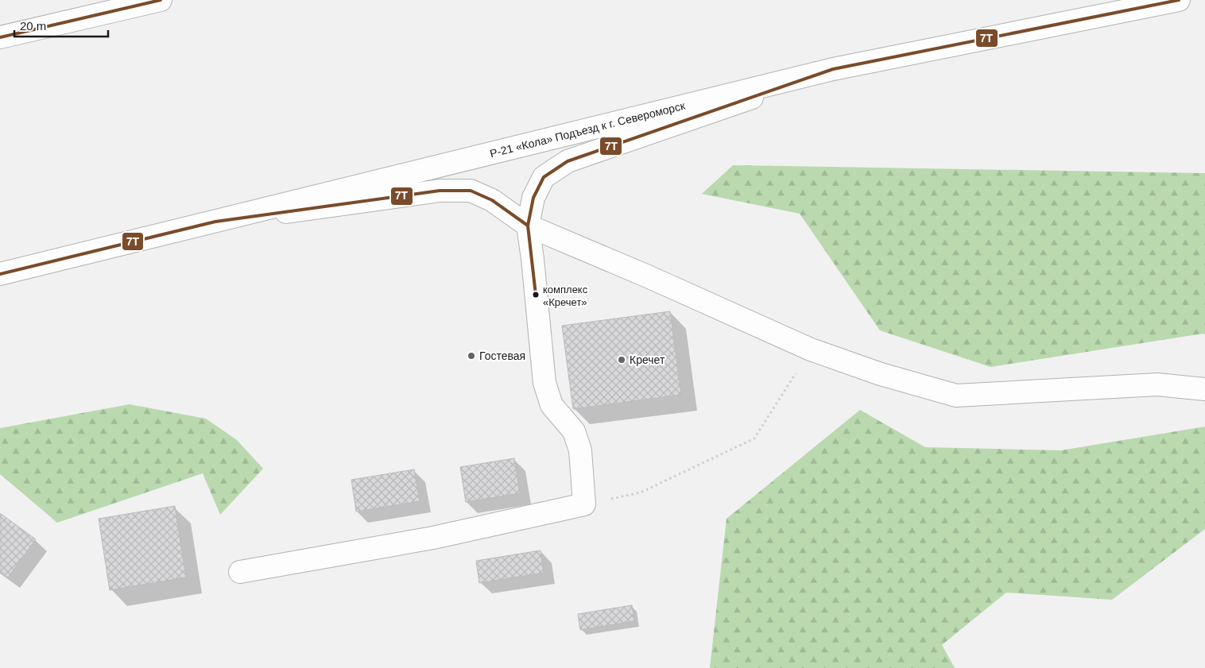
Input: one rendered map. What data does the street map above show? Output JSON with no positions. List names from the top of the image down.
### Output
{
  "streets": {
    "main road": ["Р-21 «Кола» Подъезд к г. Североморск"]
  },
  "places": ["комплекс «Кречет»", "Гостевая", "Кречет"],
  "lines": ["transit line 7Т"],
  "scale_bar": "20 m"
}
